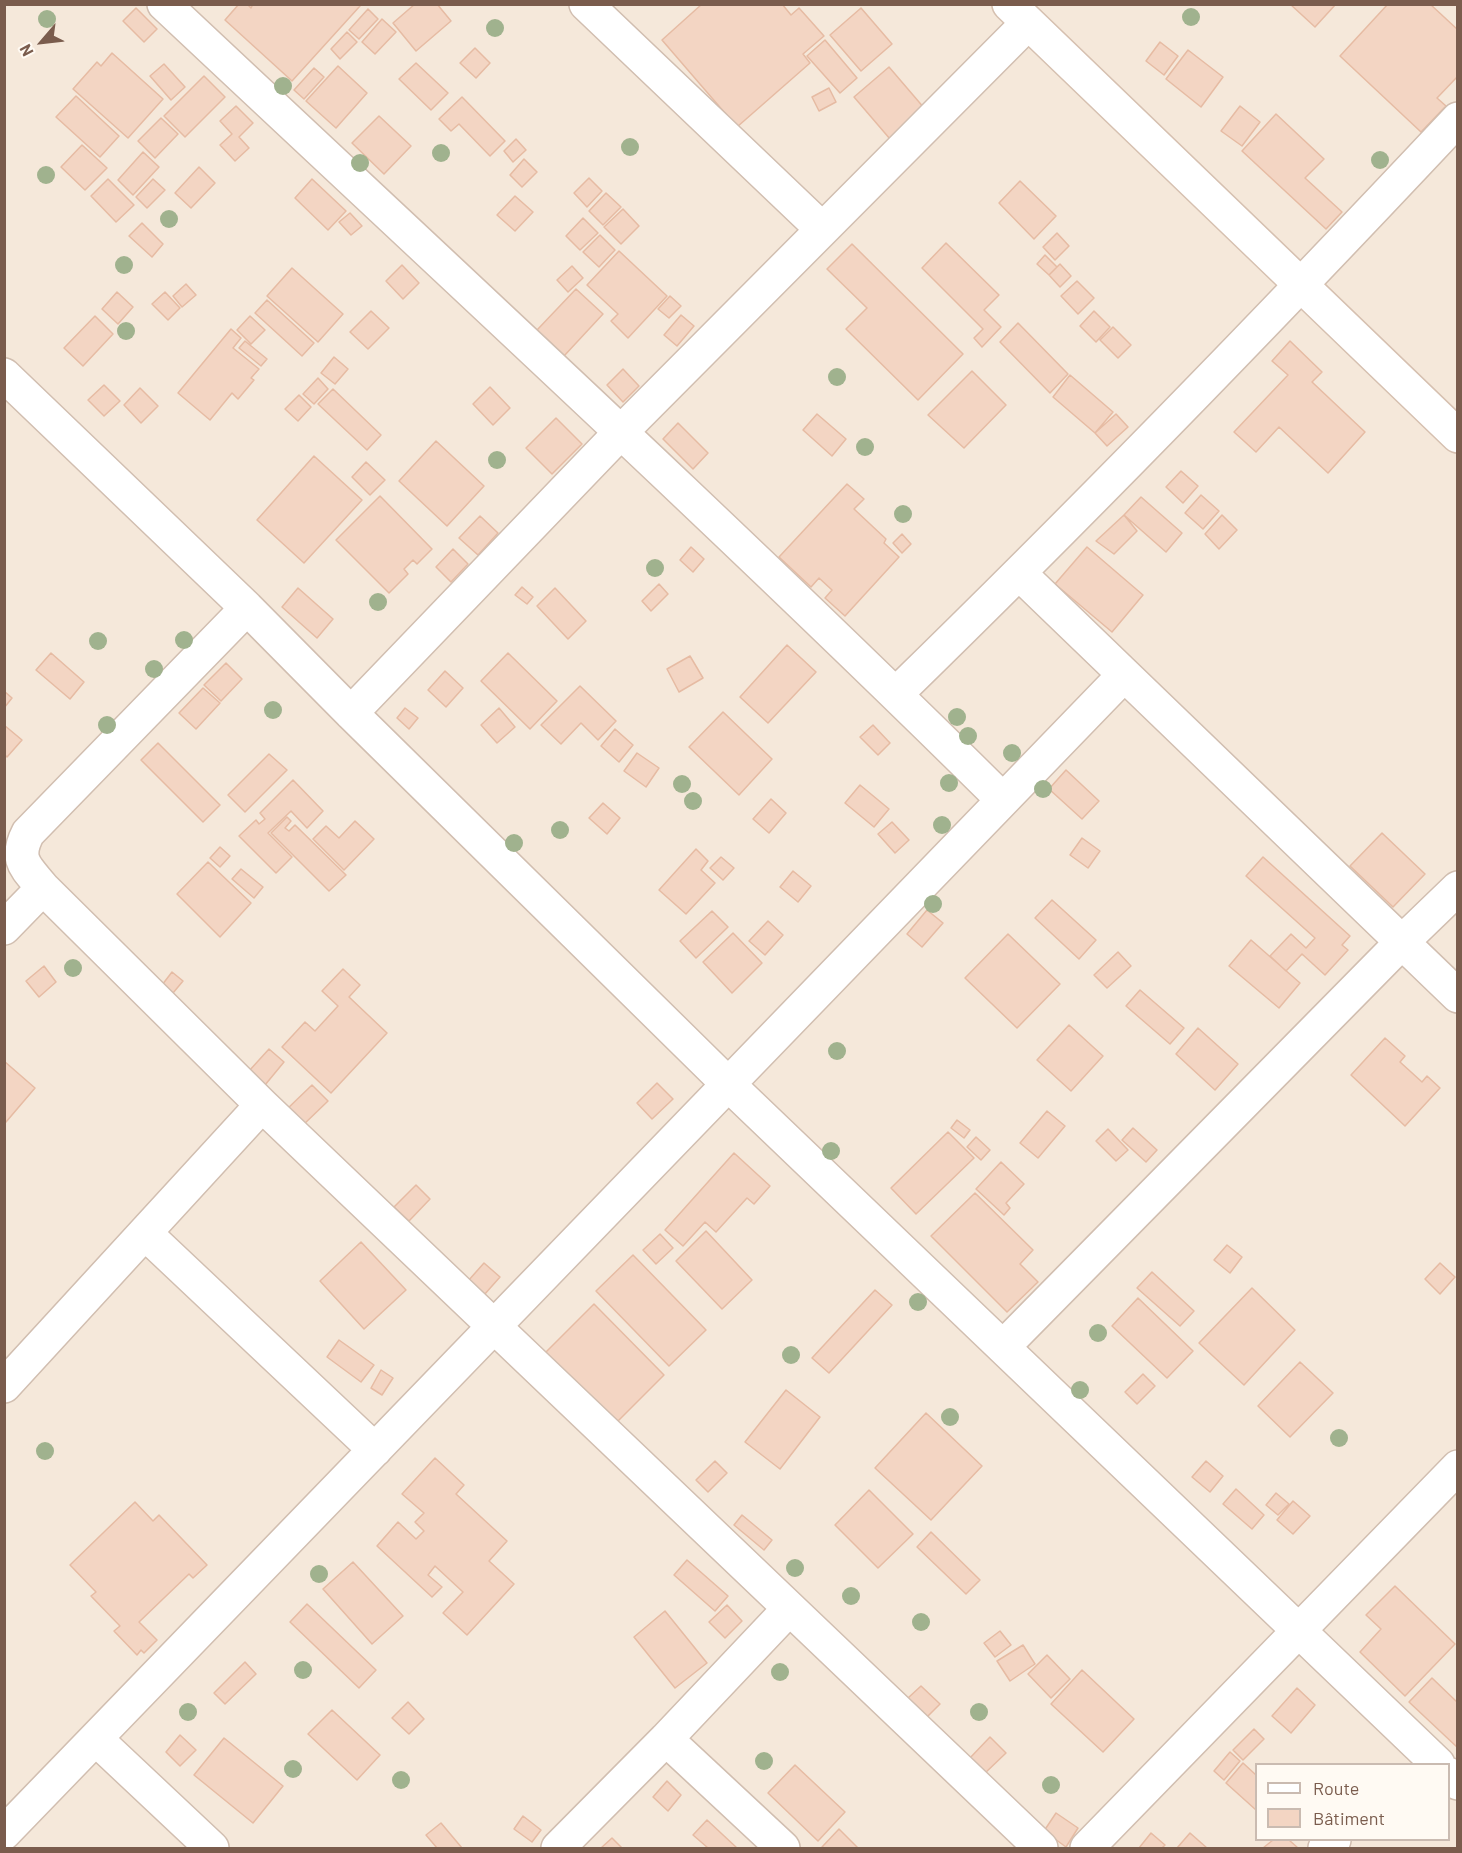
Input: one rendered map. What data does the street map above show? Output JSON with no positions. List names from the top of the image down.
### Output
{
  "legend": ["Route", "Bâtiment"],
  "north": "bottom left"
}
